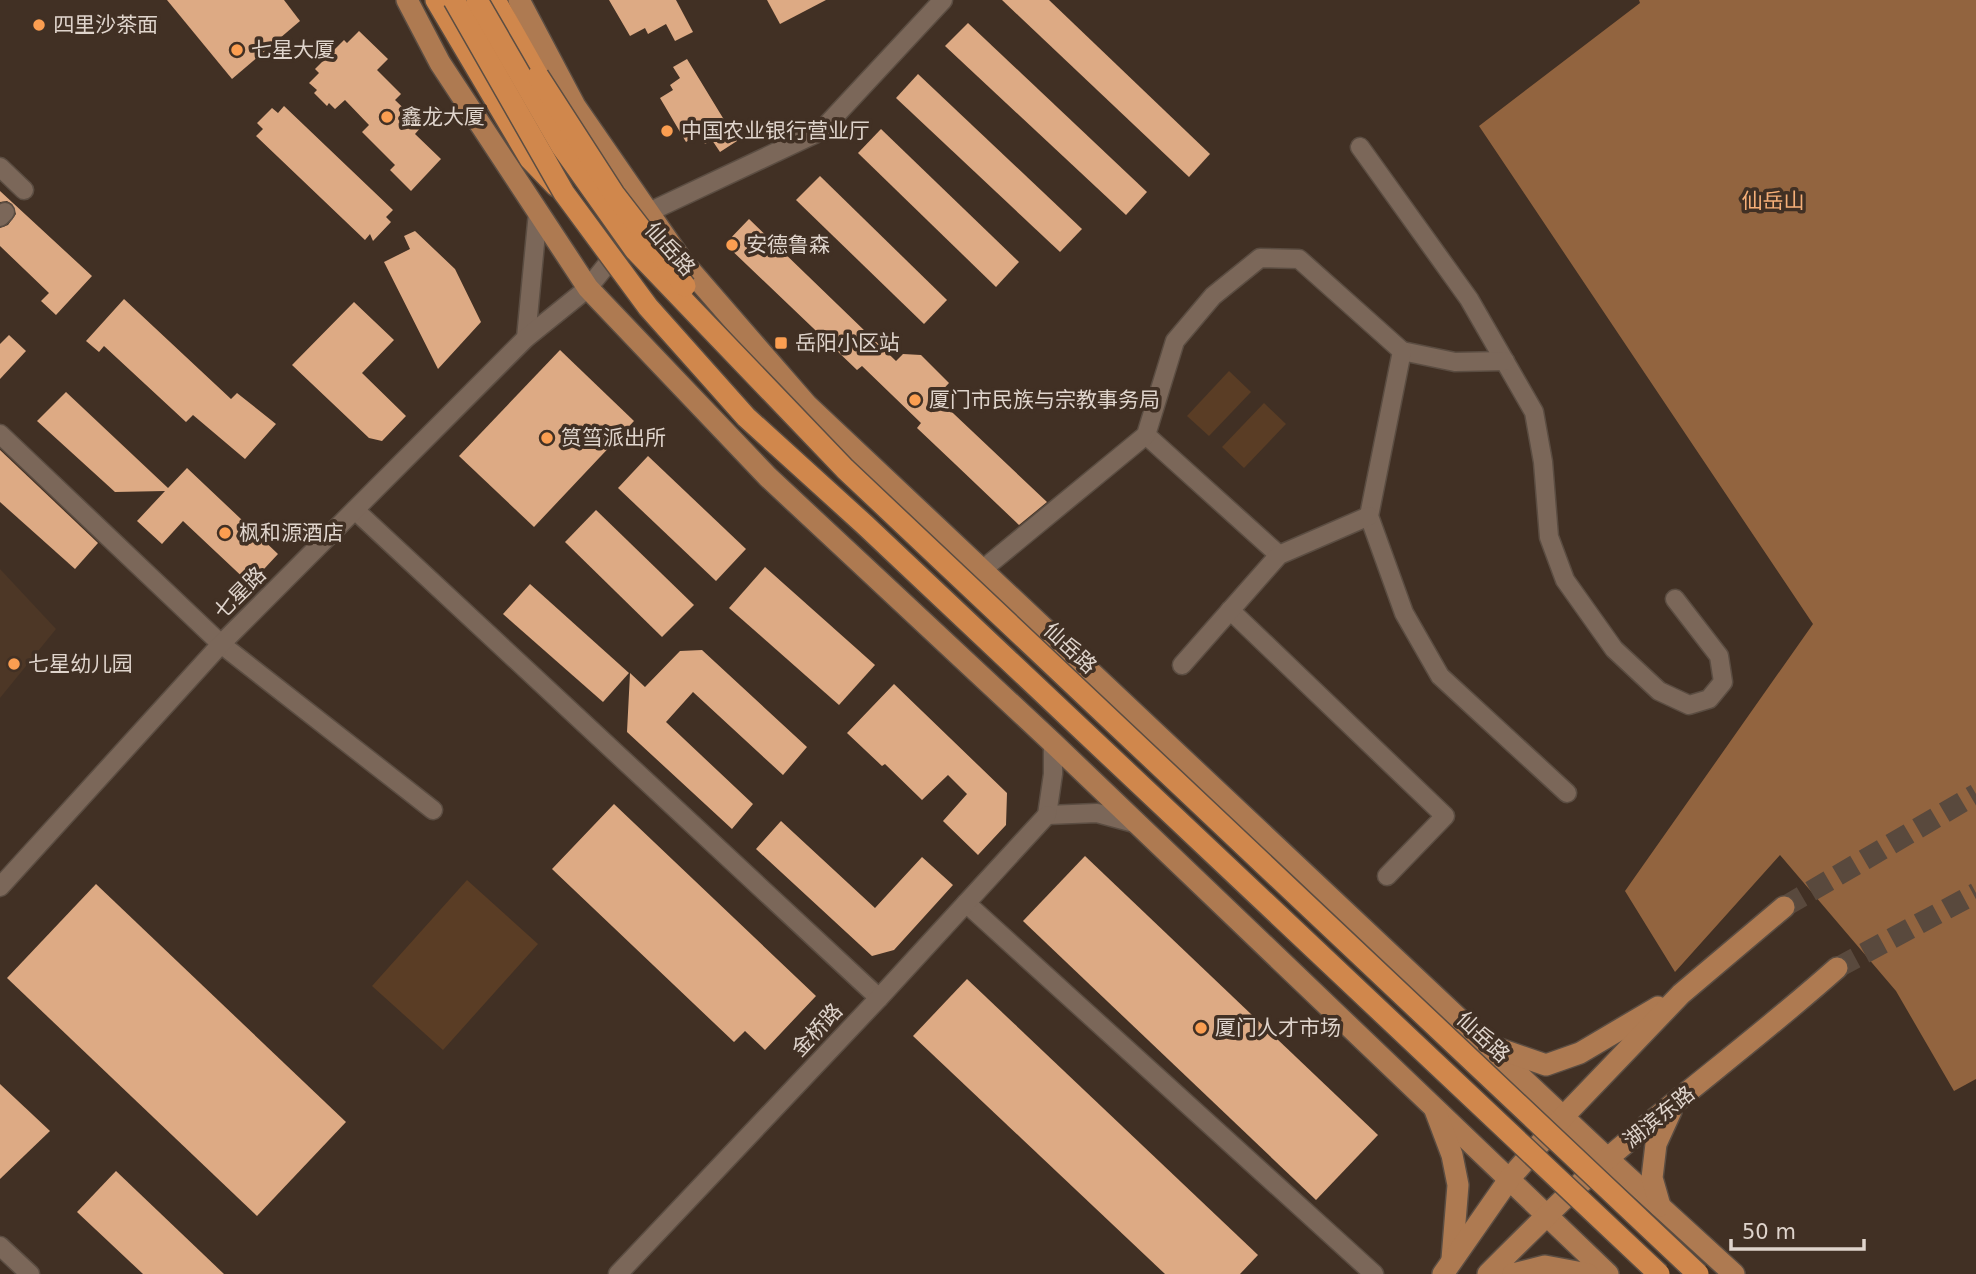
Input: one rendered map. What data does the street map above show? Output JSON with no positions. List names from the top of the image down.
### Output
{
  "streets": {
    "highway": ["仙岳路"],
    "main road": ["湖滨东路"],
    "street": ["七星路", "金桥路"]
  },
  "parks": ["仙岳山"],
  "places": {
    "other": [
      "四里沙茶面",
      "七星大厦",
      "鑫龙大厦",
      "中国农业银行营业厅",
      "安德鲁森",
      "厦门市民族与宗教事务局",
      "筼筜派出所",
      "枫和源酒店",
      "七星幼儿园",
      "厦门人才市场"
    ],
    "transit": ["岳阳小区站"]
  },
  "scale_bar": "50 m"
}
